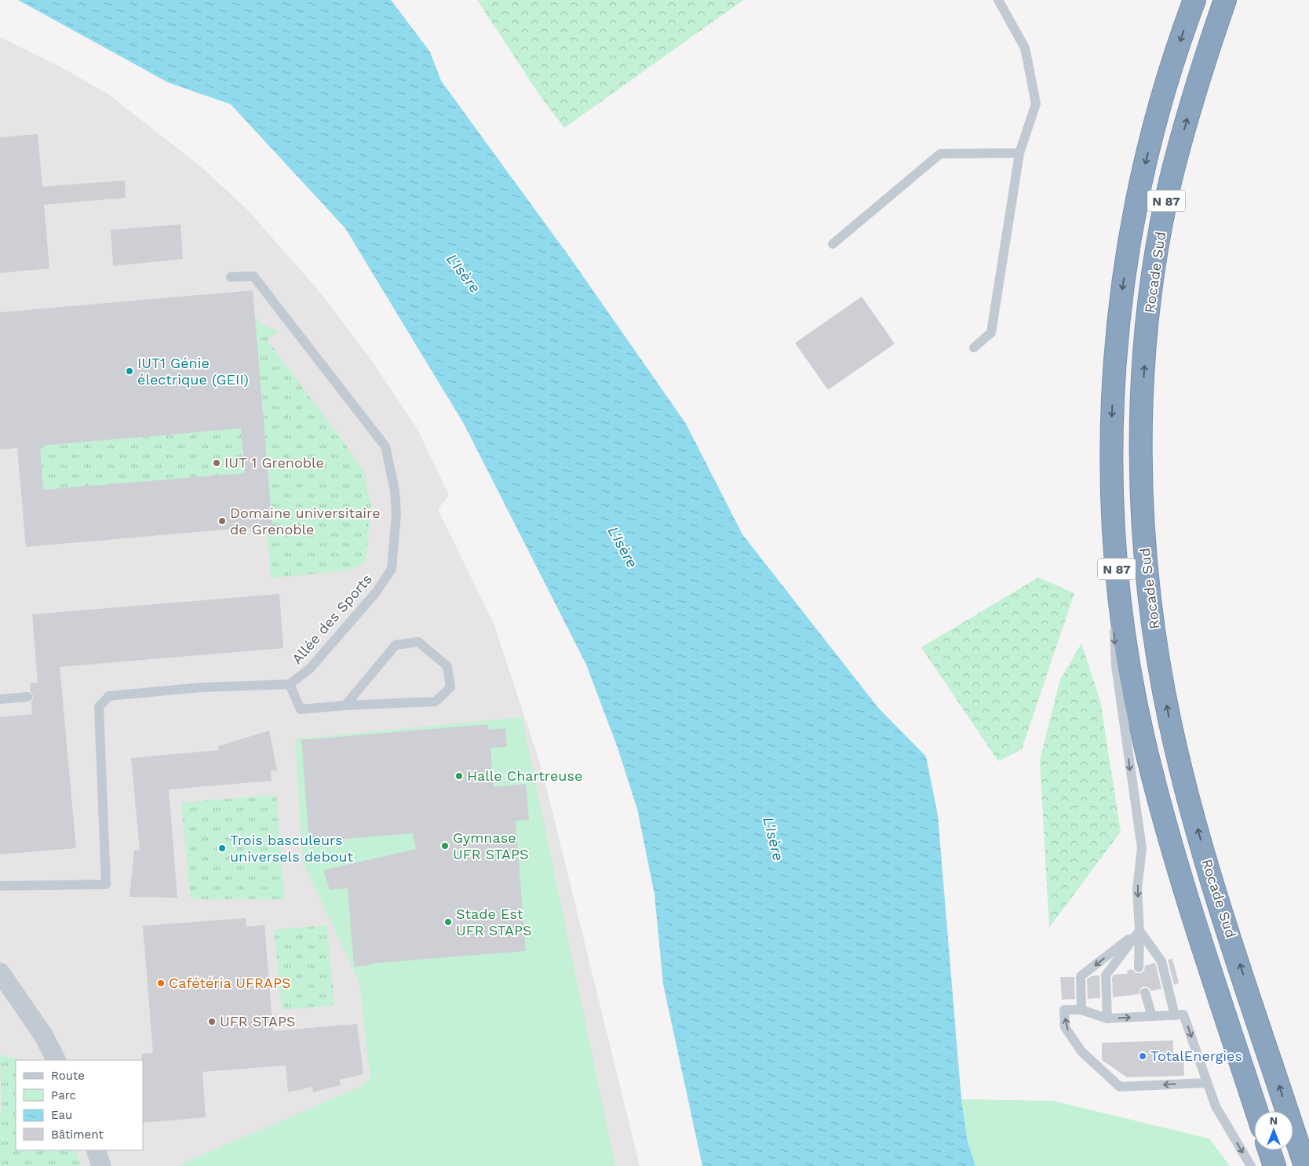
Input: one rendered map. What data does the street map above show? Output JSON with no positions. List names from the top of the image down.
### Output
{
  "streets": {
    "highway": ["N 87", "Rocade Sud"],
    "lane": ["Allée des Sports"]
  },
  "water": ["L'Isère"],
  "places": [
    "IUT1 Génie électrique (GEII)",
    "IUT 1 Grenoble",
    "Domaine universitaire de Grenoble",
    "Halle Chartreuse",
    "Gymnase UFR STAPS",
    "Trois basculeurs universels debout",
    "Stade Est UFR STAPS",
    "Cafétéria UFRAPS",
    "UFR STAPS",
    "TotalEnergies"
  ],
  "legend": [
    "Route",
    "Parc",
    "Eau",
    "Bâtiment"
  ],
  "north": "top"
}
